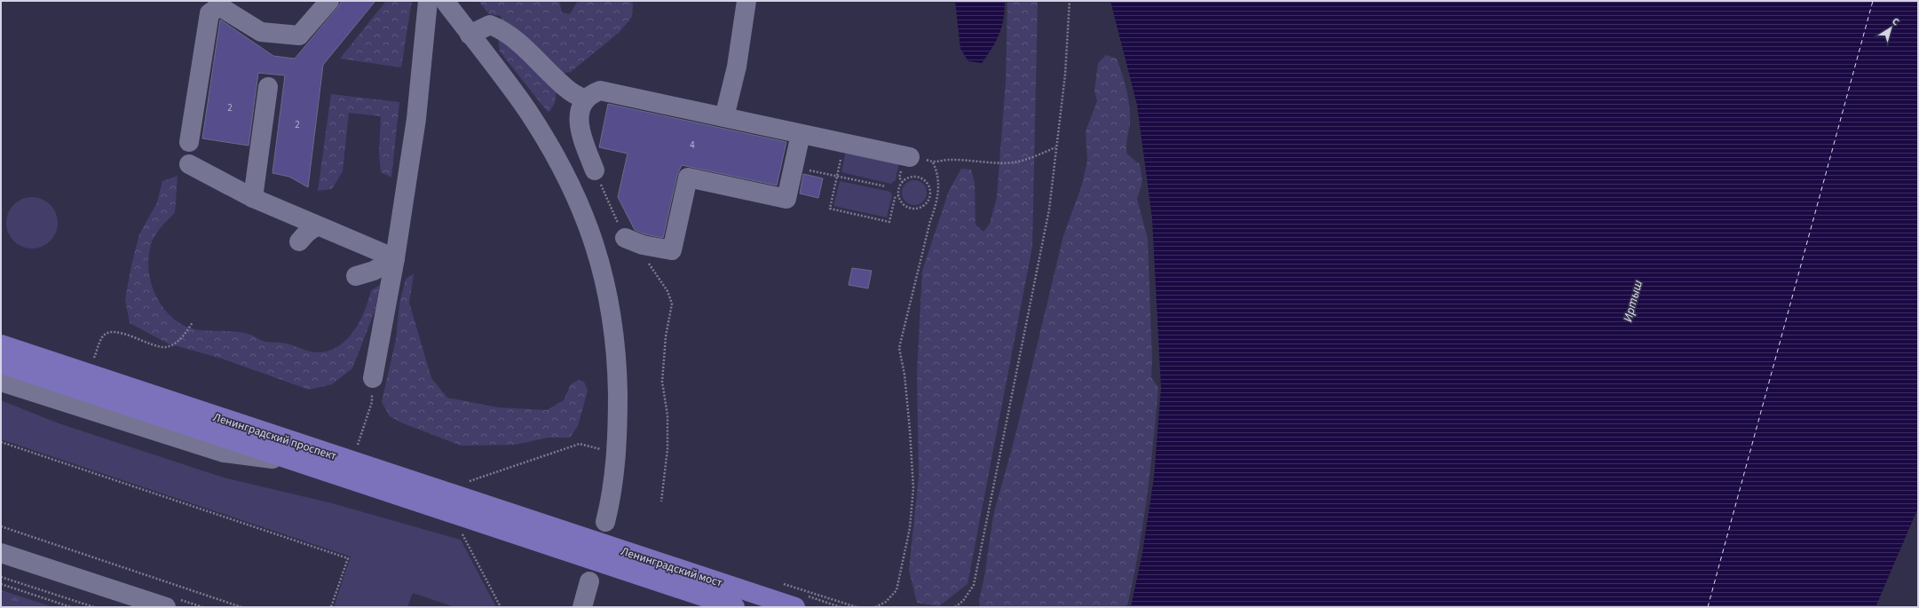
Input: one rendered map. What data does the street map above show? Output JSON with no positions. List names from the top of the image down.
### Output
{
  "streets": {
    "main road": ["Ленинградский проспект", "Ленинградский мост"]
  },
  "crossings": [
    ["Ленинградский проспект", "Ленинградский мост"]
  ],
  "water": ["Иртыш"],
  "house_numbers": ["2", "2", "4"],
  "north": "top right"
}
